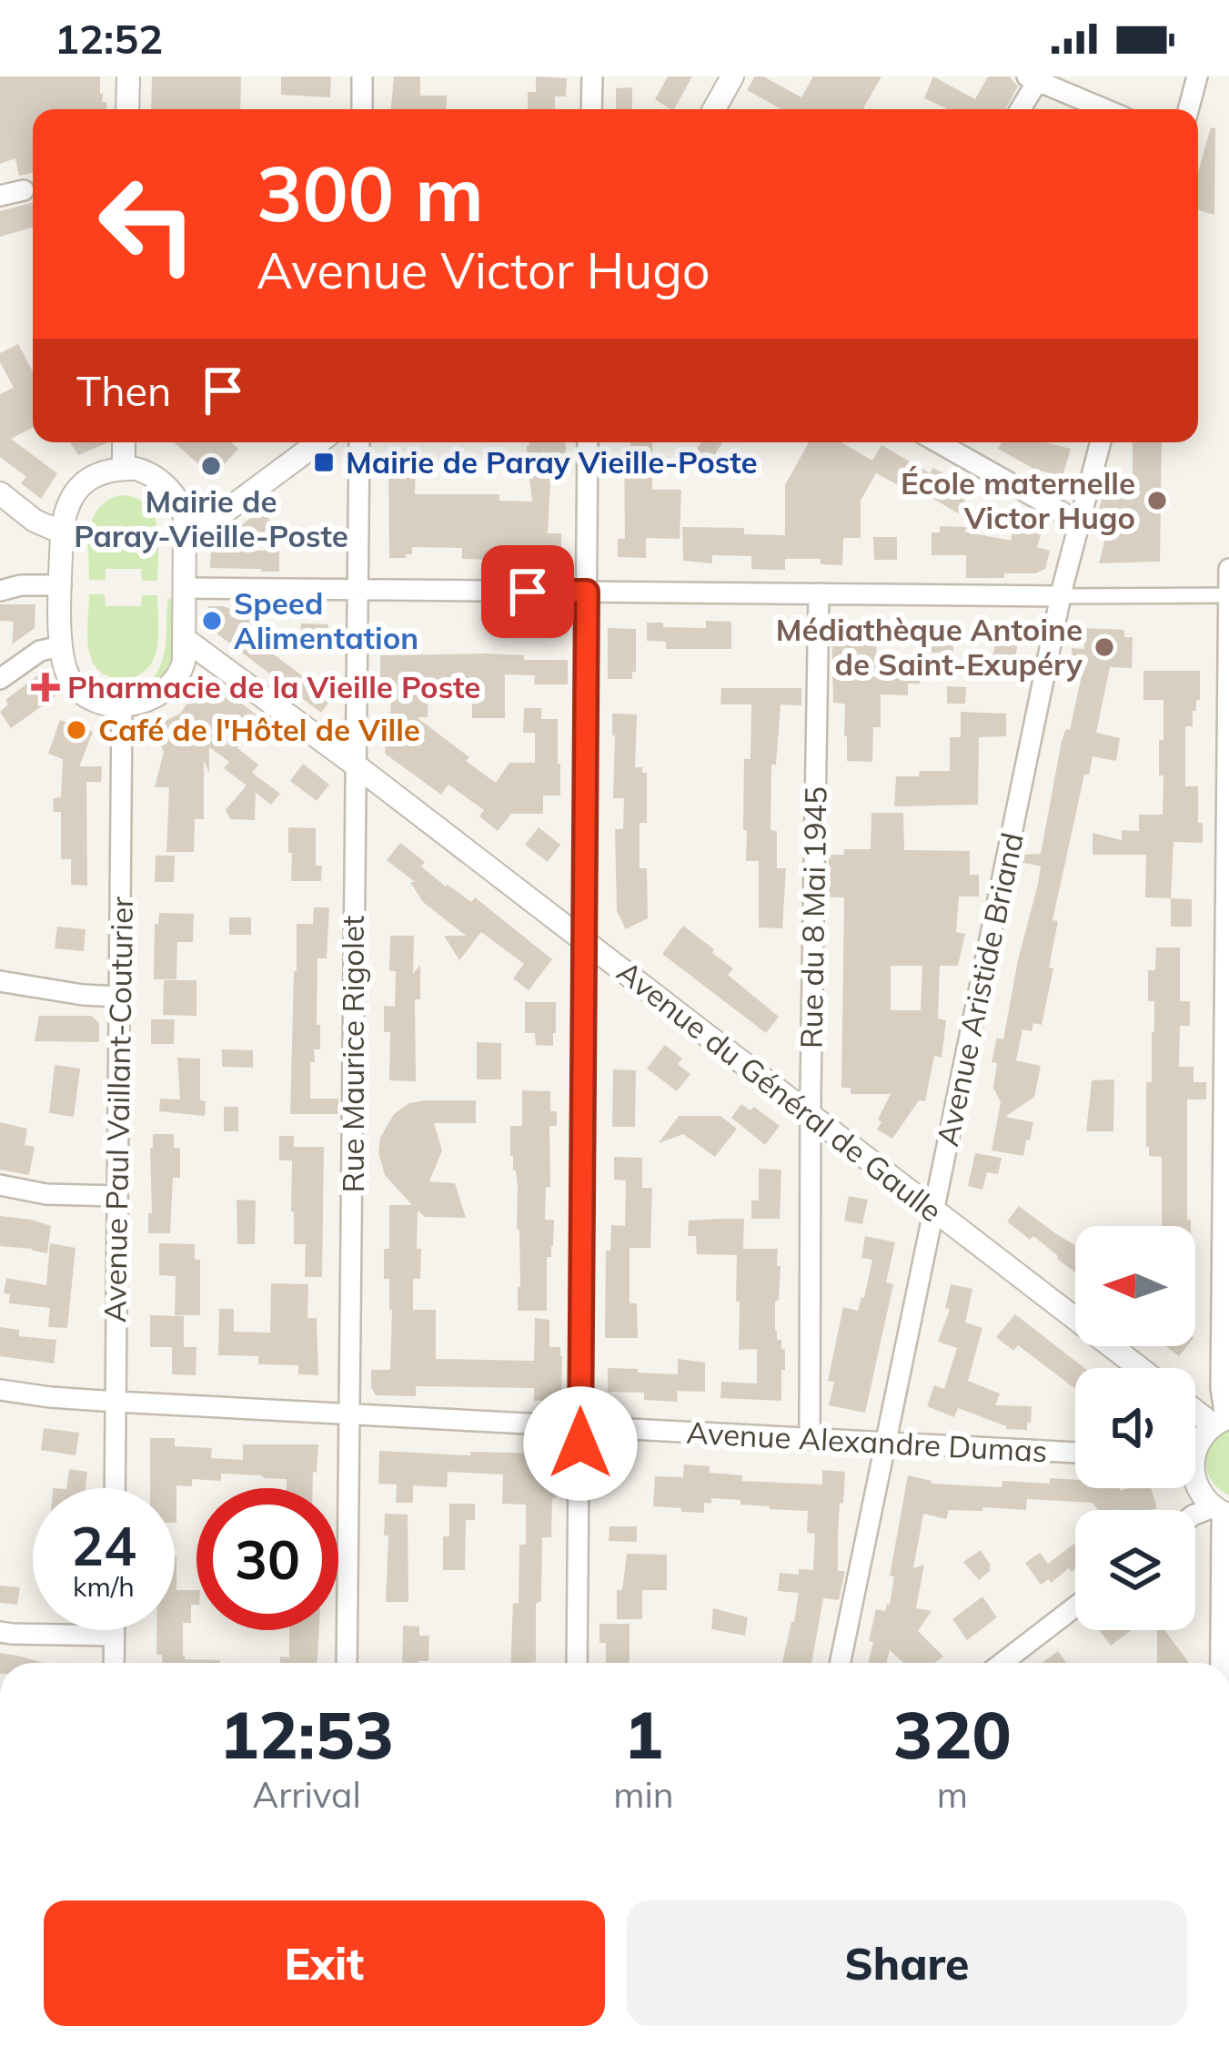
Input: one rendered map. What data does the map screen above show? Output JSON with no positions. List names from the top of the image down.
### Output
{
  "streets": {
    "street": [
      "Rue du 8 Mai 1945",
      "Avenue Aristide Briand",
      "Rue Maurice Rigolet",
      "Avenue du Général de Gaulle",
      "Avenue Paul Vaillant-Couturier",
      "Avenue Alexandre Dumas"
    ]
  },
  "crossings": [
    ["Rue du 8 Mai 1945", "Avenue du Général de Gaulle"],
    ["Rue du 8 Mai 1945", "Avenue Alexandre Dumas"],
    ["Avenue Aristide Briand", "Avenue du Général de Gaulle"],
    ["Avenue Aristide Briand", "Avenue Alexandre Dumas"],
    ["Rue Maurice Rigolet", "Avenue du Général de Gaulle"],
    ["Rue Maurice Rigolet", "Avenue Alexandre Dumas"],
    ["Avenue Paul Vaillant-Couturier", "Avenue Alexandre Dumas"]
  ],
  "places": {
    "transit": ["Mairie de Paray Vieille-Poste"],
    "other": [
      "Mairie de Paray-Vieille-Poste",
      "École maternelle Victor Hugo",
      "Speed Alimentation",
      "Médiathèque Antoine de Saint-Exupéry",
      "Café de l'Hôtel de Ville"
    ],
    "health": ["Pharmacie de la Vieille Poste"]
  },
  "north": "left",
  "page": {
    "status": "12:52",
    "turn": ["300 m", "Avenue Victor Hugo"],
    "then": "Then",
    "speed": "24 km/h",
    "limit": "30",
    "eta": [
      "12:53",
      "Arrival",
      "1",
      "min",
      "320",
      "m"
    ],
    "buttons": ["Exit", "Share"]
  }
}
